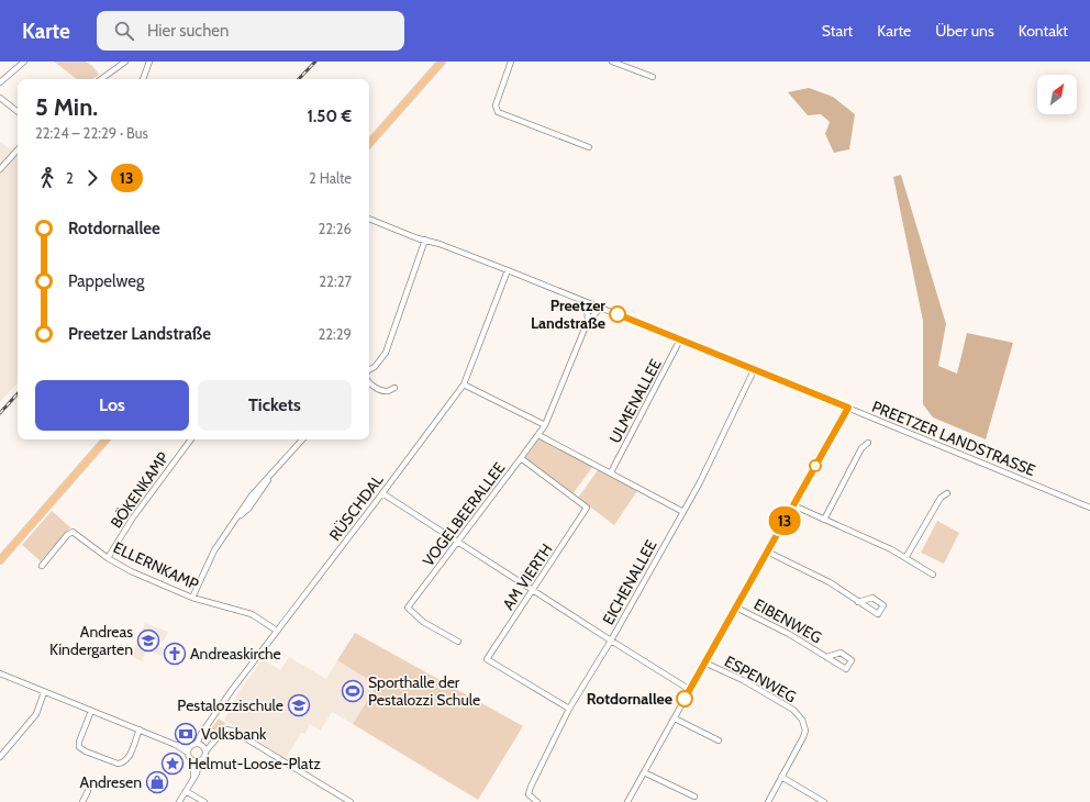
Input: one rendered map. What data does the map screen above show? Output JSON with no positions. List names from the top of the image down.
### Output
{
  "streets": {
    "street": [
      "ULMENALLEE",
      "PREETZER LANDSTRASSE",
      "BÖKENKAMP",
      "RÜSCHDAL",
      "VOGELBEERALLEE",
      "ELLERNKAMP",
      "AM VIERTH",
      "EICHENALLEE",
      "EIBENWEG",
      "ESPENWEG"
    ]
  },
  "crossings": [
    ["ULMENALLEE", "PREETZER LANDSTRASSE"],
    ["PREETZER LANDSTRASSE", "RÜSCHDAL"],
    ["PREETZER LANDSTRASSE", "EICHENALLEE"],
    ["BÖKENKAMP", "ELLERNKAMP"],
    ["RÜSCHDAL", "ELLERNKAMP"],
    ["VOGELBEERALLEE", "AM VIERTH"],
    ["AM VIERTH", "EICHENALLEE"]
  ],
  "places": {
    "other": ["Preetzer Landstraße", "Rotdornallee"],
    "school or university": ["Andreas Kindergarten", "Pestalozzischule"],
    "church": ["Andreaskirche"],
    "sports": ["Sporthalle der Pestalozzi Schule"],
    "bank": ["Volksbank"],
    "place": ["Helmut-Loose-Platz"],
    "shop": ["Andresen"]
  },
  "lines": ["bus line 13"],
  "north": "top right",
  "page": {
    "header": "Karte",
    "search": "Hier suchen",
    "nav": [
      "Start",
      "Karte",
      "Über uns",
      "Kontakt"
    ],
    "on_map": "13",
    "heading": ["5 Min.", "22:24 – 22:29 · Bus", "1.50 €"],
    "legs": ["2", "13", "2 Halte"],
    "list": [
      {
        "name": "Rotdornallee",
        "value": "22:26"
      },
      {
        "name": "Pappelweg",
        "value": "22:27"
      },
      {
        "name": "Preetzer Landstraße",
        "value": "22:29"
      }
    ],
    "buttons": ["Los", "Tickets"]
  }
}
